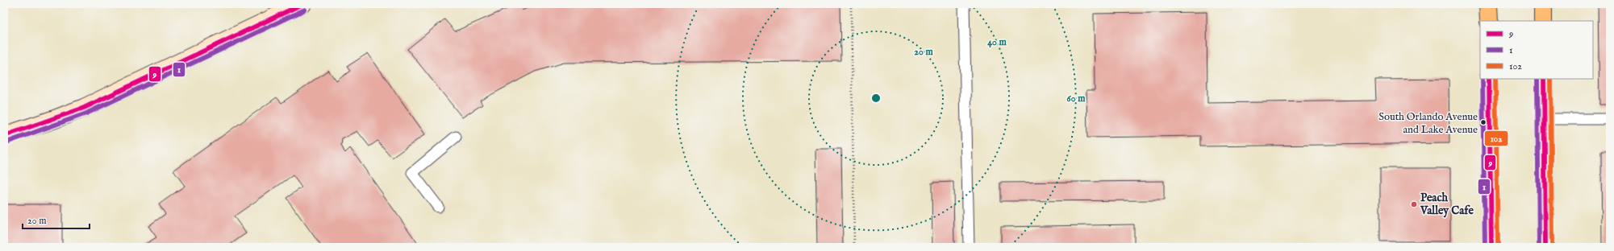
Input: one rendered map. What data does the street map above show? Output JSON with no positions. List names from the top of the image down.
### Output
{
  "places": ["South Orlando Avenue and Lake Avenue", "Peach Valley Cafe"],
  "lines": ["transit line 9", "transit line 1", "transit line 102"],
  "legend": ["9", "1", "102"],
  "scale_bar": "20 m",
  "rings": ["40 m", "20 m", "60 m"]
}
